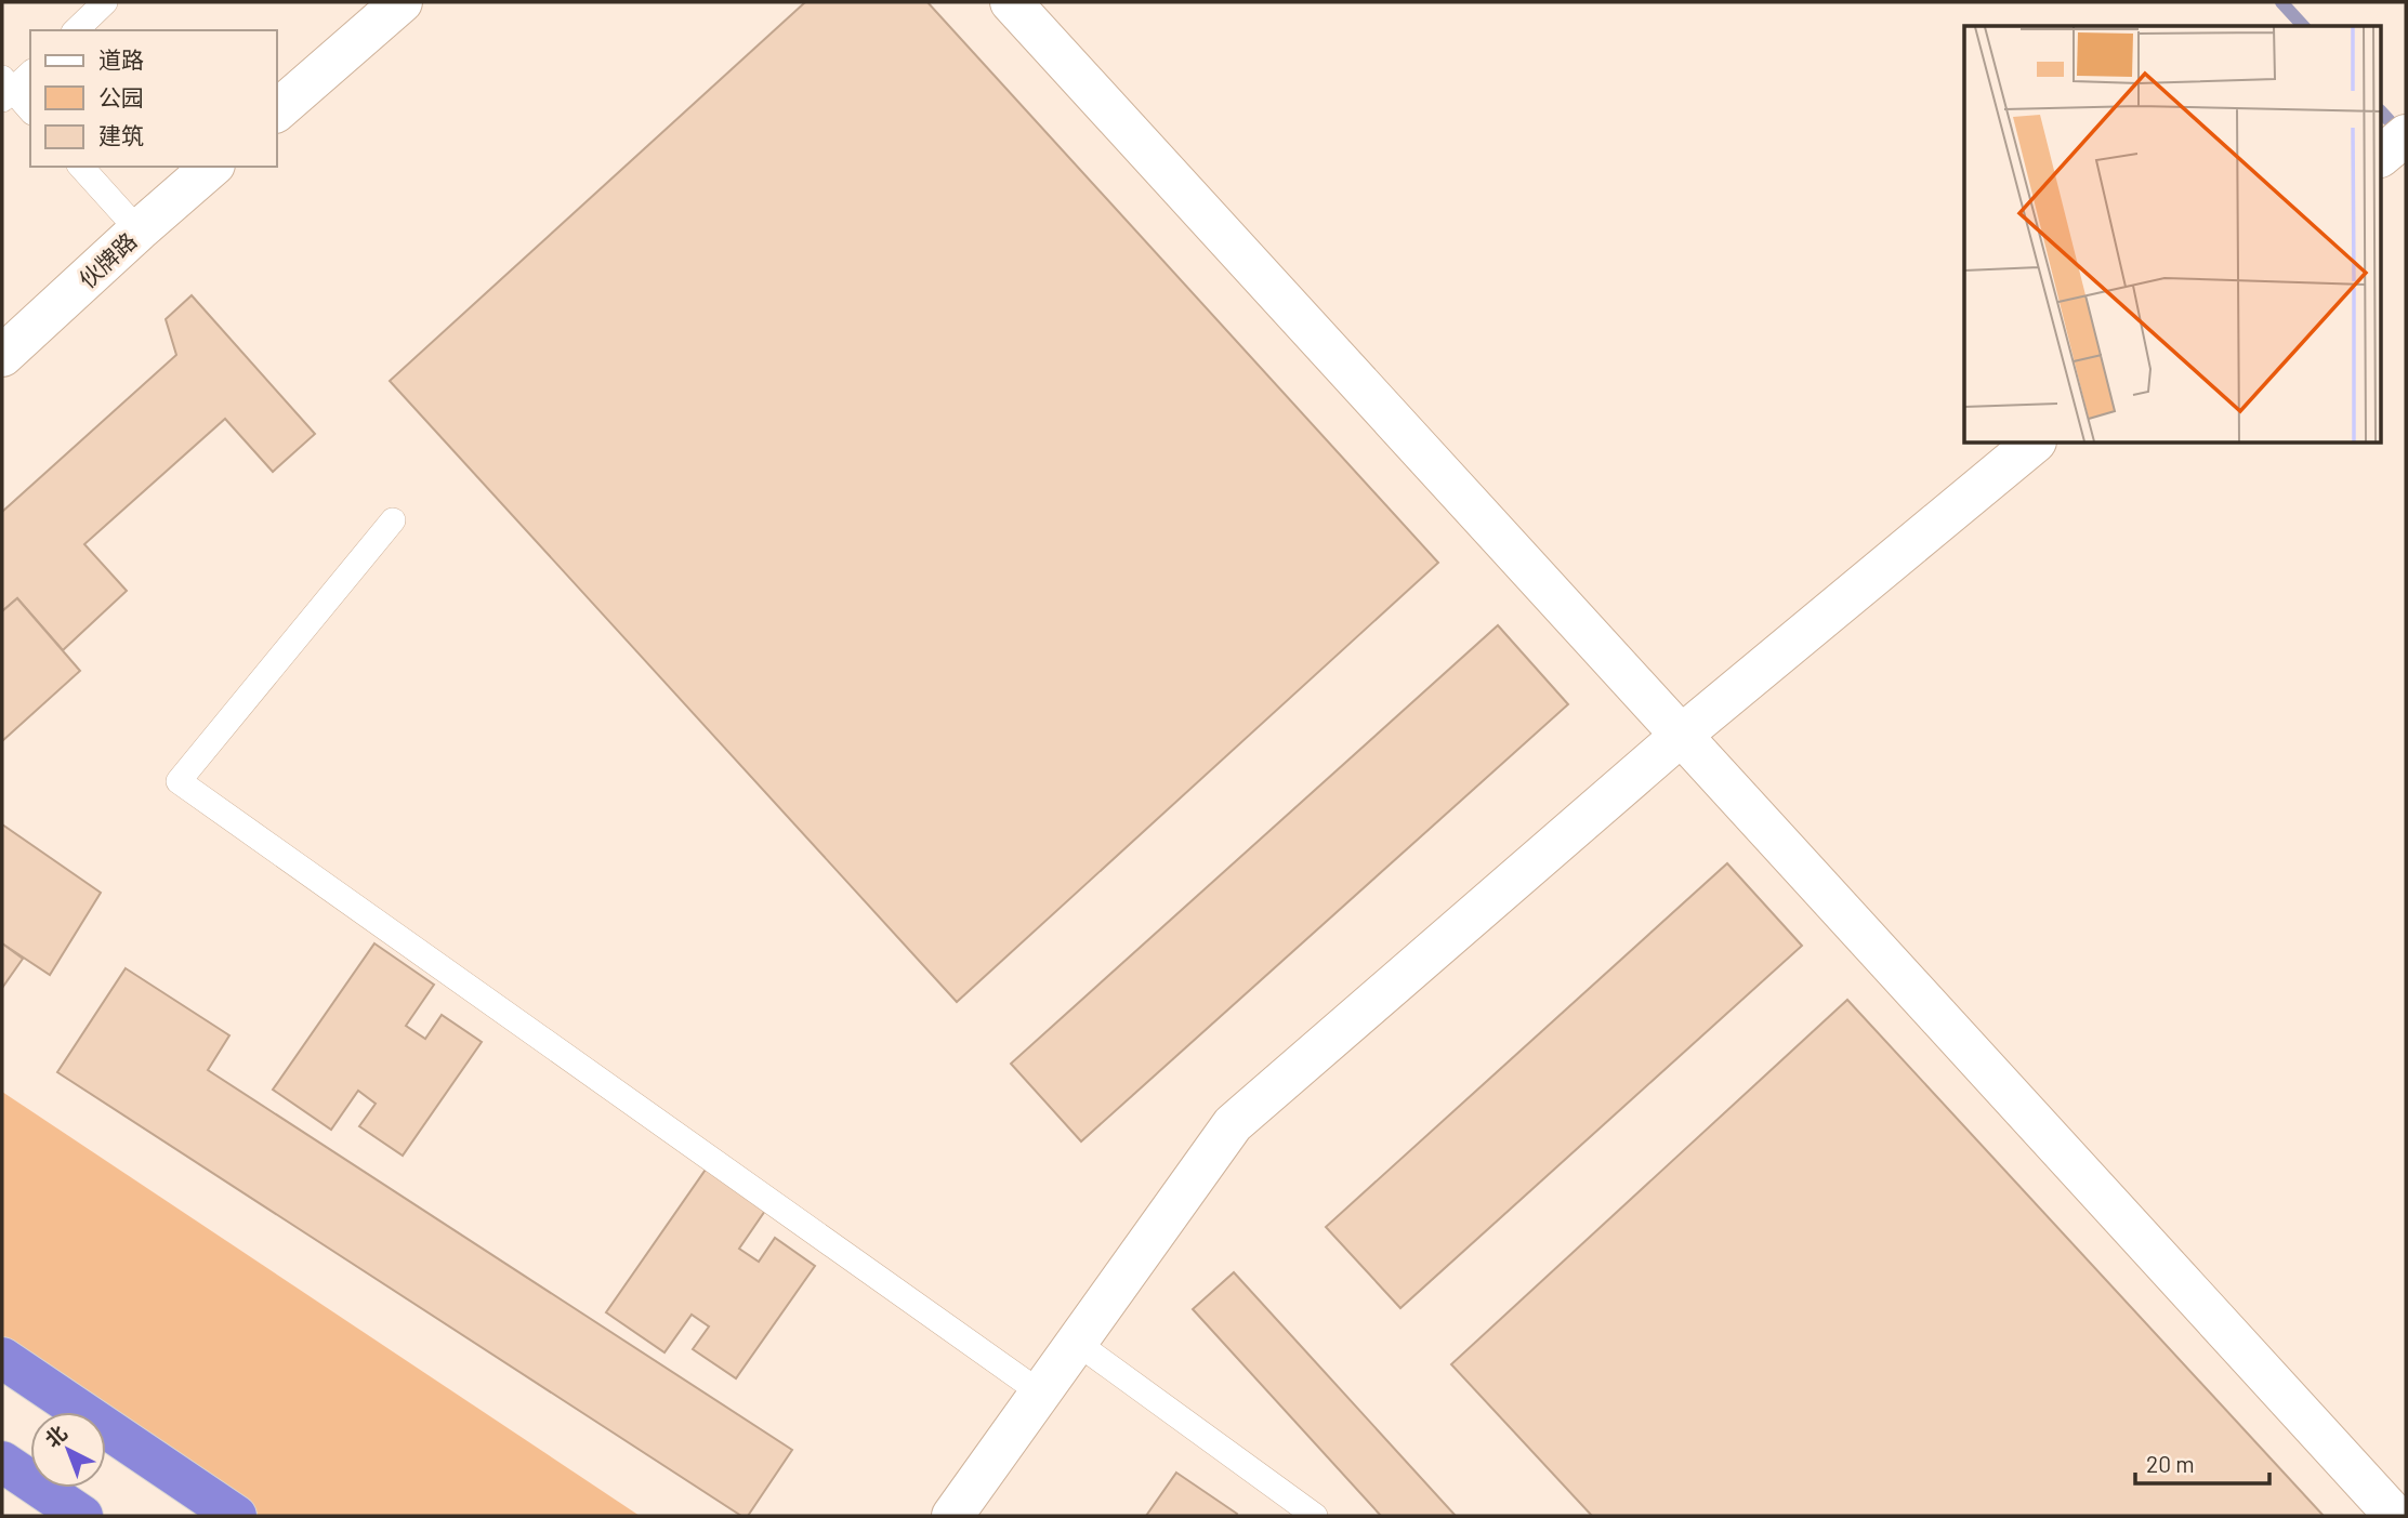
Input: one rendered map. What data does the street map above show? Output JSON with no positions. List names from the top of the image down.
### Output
{
  "streets": {
    "street": ["伙牌路"]
  },
  "legend": ["道路", "公园", "建筑"],
  "scale_bar": "20 m",
  "north": "top left"
}
